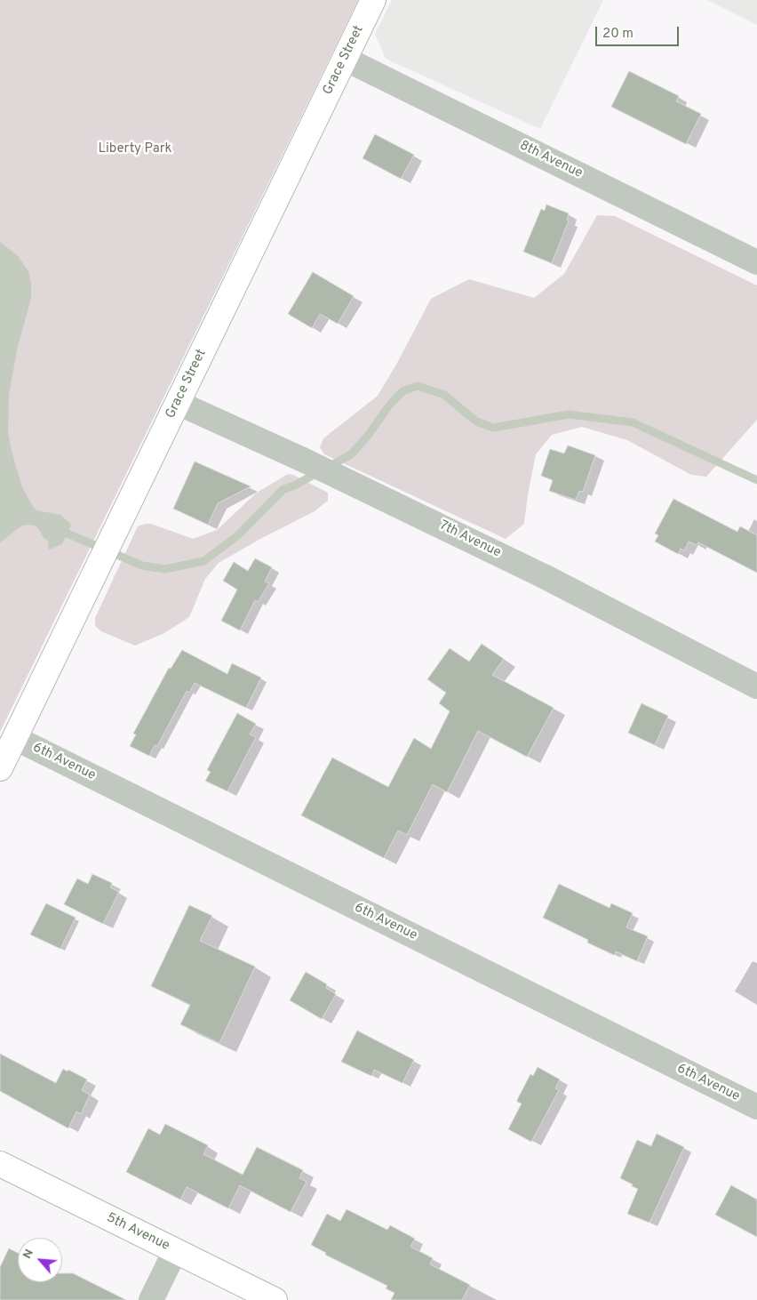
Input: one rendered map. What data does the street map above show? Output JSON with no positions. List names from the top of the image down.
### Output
{
  "streets": {
    "street": [
      "Grace Street",
      "8th Avenue",
      "7th Avenue",
      "6th Avenue",
      "5th Avenue"
    ]
  },
  "crossings": [
    ["Grace Street", "8th Avenue"],
    ["Grace Street", "7th Avenue"],
    ["Grace Street", "6th Avenue"]
  ],
  "parks": ["Liberty Park"],
  "scale_bar": "20 m",
  "north": "top left"
}
